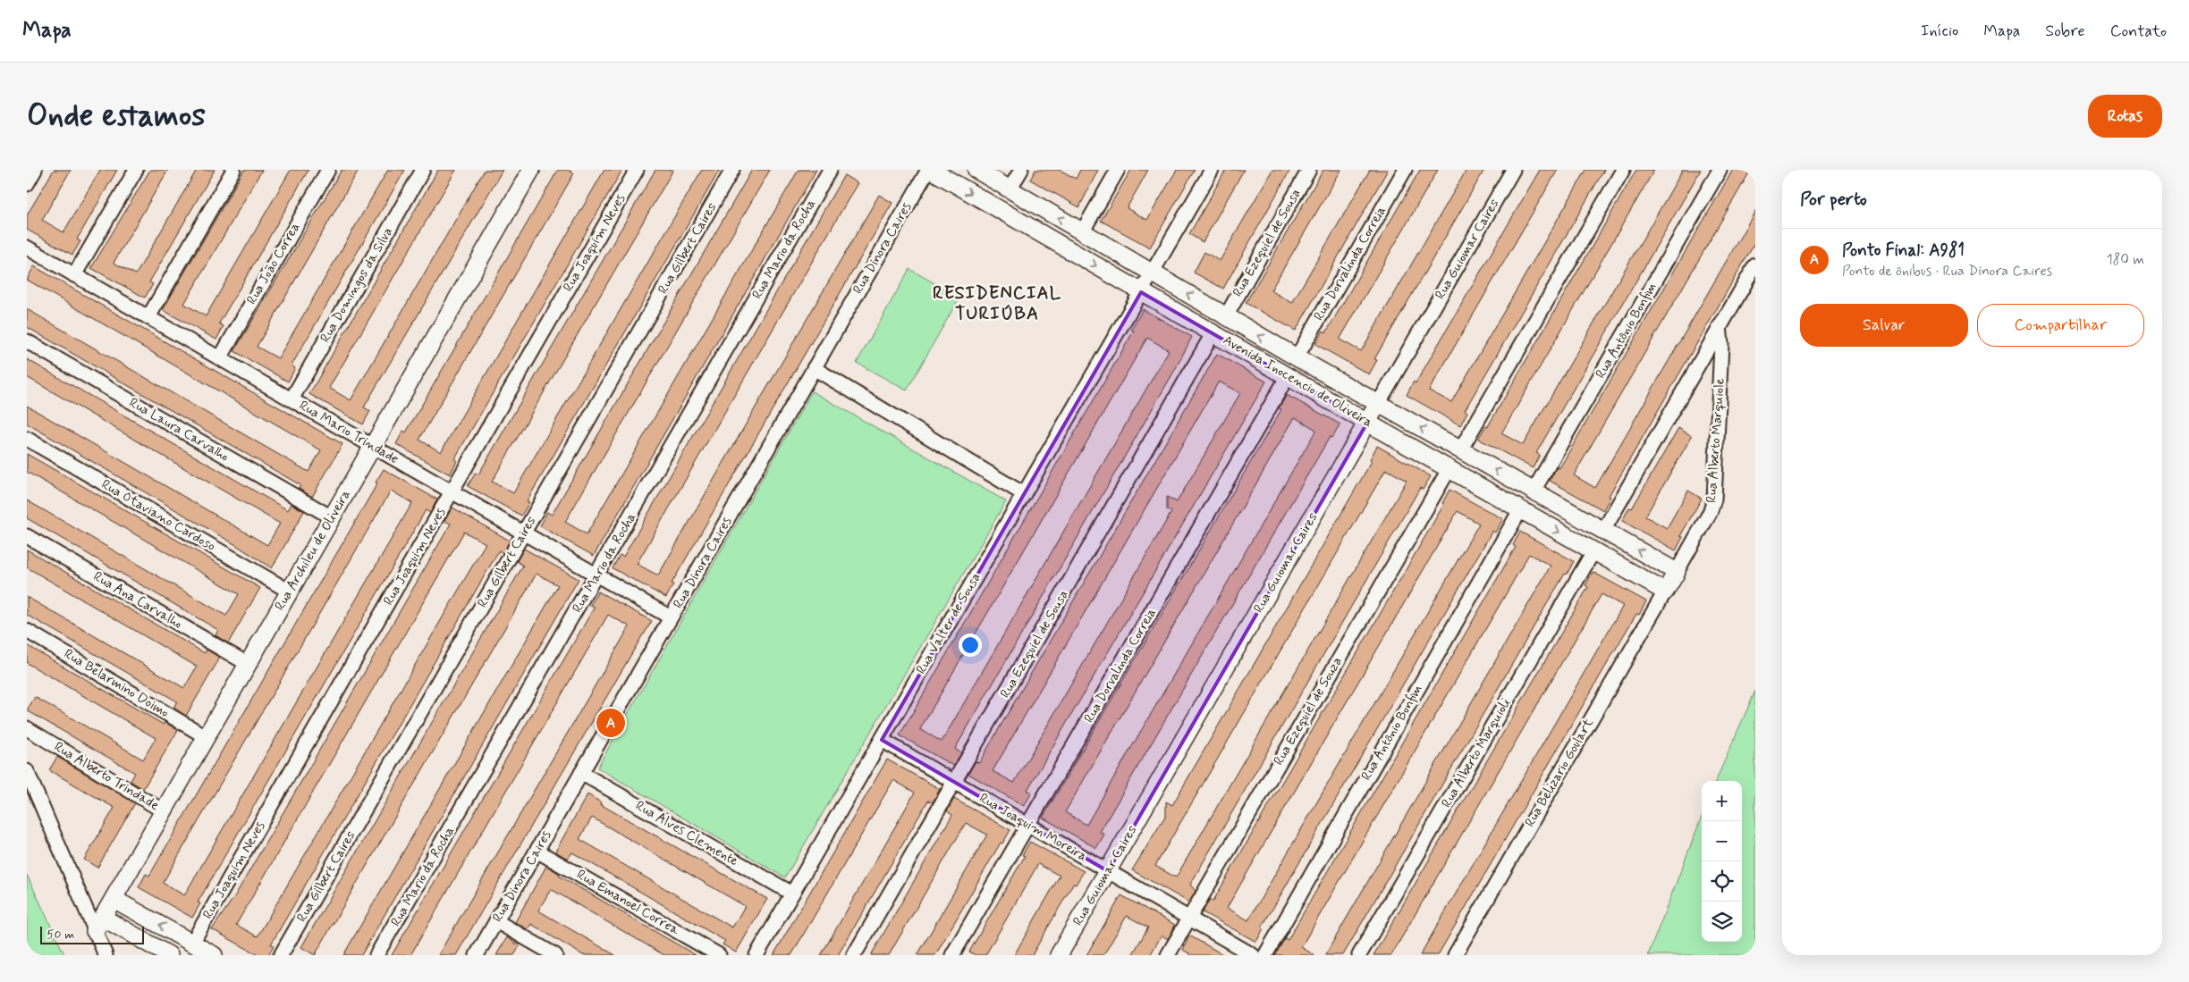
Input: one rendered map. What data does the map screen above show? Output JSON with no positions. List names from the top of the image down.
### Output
{
  "streets": {
    "street": [
      "Rua Joaquim Neves",
      "Rua Ezequiel de Sousa",
      "Rua Gilbert Caires",
      "Rua Dinora Caires",
      "Rua Mario da Rocha",
      "Rua Guiomar Caires",
      "Rua João Correa",
      "Rua Dorvalinda Correia",
      "Rua Domingos da Silva",
      "Rua Antônio Bonfim",
      "Avenida Inocencio de Oliveira",
      "Rua Laura Carvalho",
      "Rua Mario Trindade",
      "Rua Alberto Marquiole",
      "Rua Otaviano Cardoso",
      "Rua Archileu de Oliveira",
      "Rua Ana Carvalho",
      "Rua Valter de Sousa",
      "Rua Belarmino Doimo",
      "Rua Ezequiel de Souza",
      "Rua Alberto Marquioli",
      "Rua Belizario Goulart",
      "Rua Alberto Trindade",
      "Rua Joaquim Moreira",
      "Rua Alves Clemente",
      "Rua Emanoel Correa"
    ]
  },
  "crossings": [
    ["Rua Joaquim Neves", "Rua Mario Trindade"],
    ["Rua Ezequiel de Sousa", "Avenida Inocencio de Oliveira"],
    ["Rua Ezequiel de Sousa", "Rua Joaquim Moreira"],
    ["Rua Gilbert Caires", "Rua Mario Trindade"],
    ["Rua Dinora Caires", "Avenida Inocencio de Oliveira"],
    ["Rua Dinora Caires", "Rua Mario Trindade"],
    ["Rua Dinora Caires", "Rua Alves Clemente"],
    ["Rua Dinora Caires", "Rua Emanoel Correa"],
    ["Rua Mario da Rocha", "Rua Mario Trindade"],
    ["Rua Guiomar Caires", "Avenida Inocencio de Oliveira"],
    ["Rua Guiomar Caires", "Rua Joaquim Moreira"],
    ["Rua João Correa", "Rua Mario Trindade"],
    ["Rua Dorvalinda Correia", "Avenida Inocencio de Oliveira"],
    ["Rua Dorvalinda Correia", "Rua Joaquim Moreira"],
    ["Rua Domingos da Silva", "Rua Mario Trindade"],
    ["Rua Antônio Bonfim", "Avenida Inocencio de Oliveira"],
    ["Avenida Inocencio de Oliveira", "Rua Alberto Marquiole"],
    ["Avenida Inocencio de Oliveira", "Rua Valter de Sousa"],
    ["Avenida Inocencio de Oliveira", "Rua Ezequiel de Souza"],
    ["Avenida Inocencio de Oliveira", "Rua Alberto Marquioli"],
    ["Avenida Inocencio de Oliveira", "Rua Belizario Goulart"],
    ["Rua Laura Carvalho", "Rua Archileu de Oliveira"],
    ["Rua Mario Trindade", "Rua Archileu de Oliveira"],
    ["Rua Otaviano Cardoso", "Rua Archileu de Oliveira"],
    ["Rua Archileu de Oliveira", "Rua Ana Carvalho"],
    ["Rua Archileu de Oliveira", "Rua Belarmino Doimo"],
    ["Rua Archileu de Oliveira", "Rua Alberto Trindade"],
    ["Rua Valter de Sousa", "Rua Joaquim Moreira"],
    ["Rua Valter de Sousa", "Rua Alves Clemente"],
    ["Rua Ezequiel de Souza", "Rua Joaquim Moreira"]
  ],
  "districts": ["RESIDENCIAL TURIÚBA"],
  "scale_bar": "50 m",
  "page": {
    "header": "Mapa",
    "nav": [
      "Início",
      "Mapa",
      "Sobre",
      "Contato"
    ],
    "buttons": [
      "Rotas",
      ["Salvar", "Compartilhar"]
    ],
    "title": "Onde estamos",
    "heading": "Por perto",
    "list": [
      {
        "mark": "A",
        "name": "Ponto Final: A981",
        "note": "Ponto de ônibus · Rua Dinora Caires",
        "value": "180 m"
      }
    ],
    "pins": "A",
    "map_buttons": ["+", "−"],
    "scale": "50 m"
  }
}
